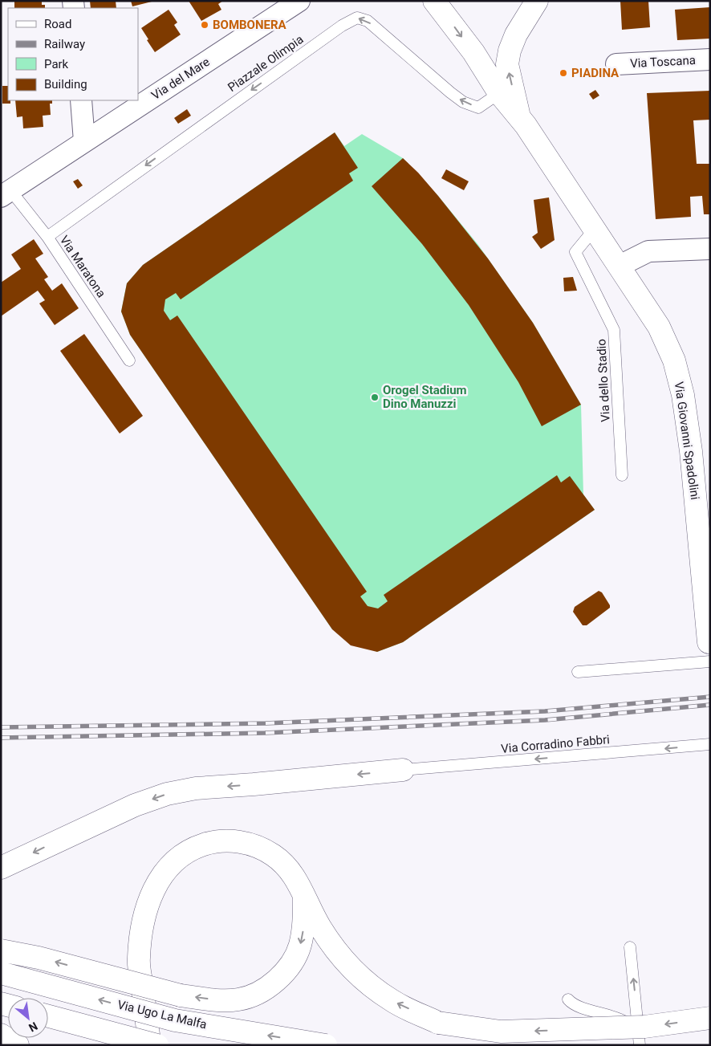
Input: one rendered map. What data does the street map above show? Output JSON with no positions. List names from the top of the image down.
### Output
{
  "streets": {
    "main road": ["Via Giovanni Spadolini", "Via Ugo La Malfa"],
    "street": ["Via Toscana", "Via del Mare"],
    "lane": [
      "Piazzale Olimpia",
      "Via Maratona",
      "Via dello Stadio",
      "Via Corradino Fabbri"
    ]
  },
  "crossings": [
    ["Piazzale Olimpia", "Via Maratona"],
    ["Via del Mare", "Via Maratona"],
    ["Via dello Stadio", "Via Giovanni Spadolini"]
  ],
  "one_way": ["Piazzale Olimpia"],
  "places": ["BOMBONERA", "PIADINA", "Orogel Stadium Dino Manuzzi"],
  "legend": [
    "Road",
    "Railway",
    "Park",
    "Building"
  ],
  "north": "bottom right"
}
